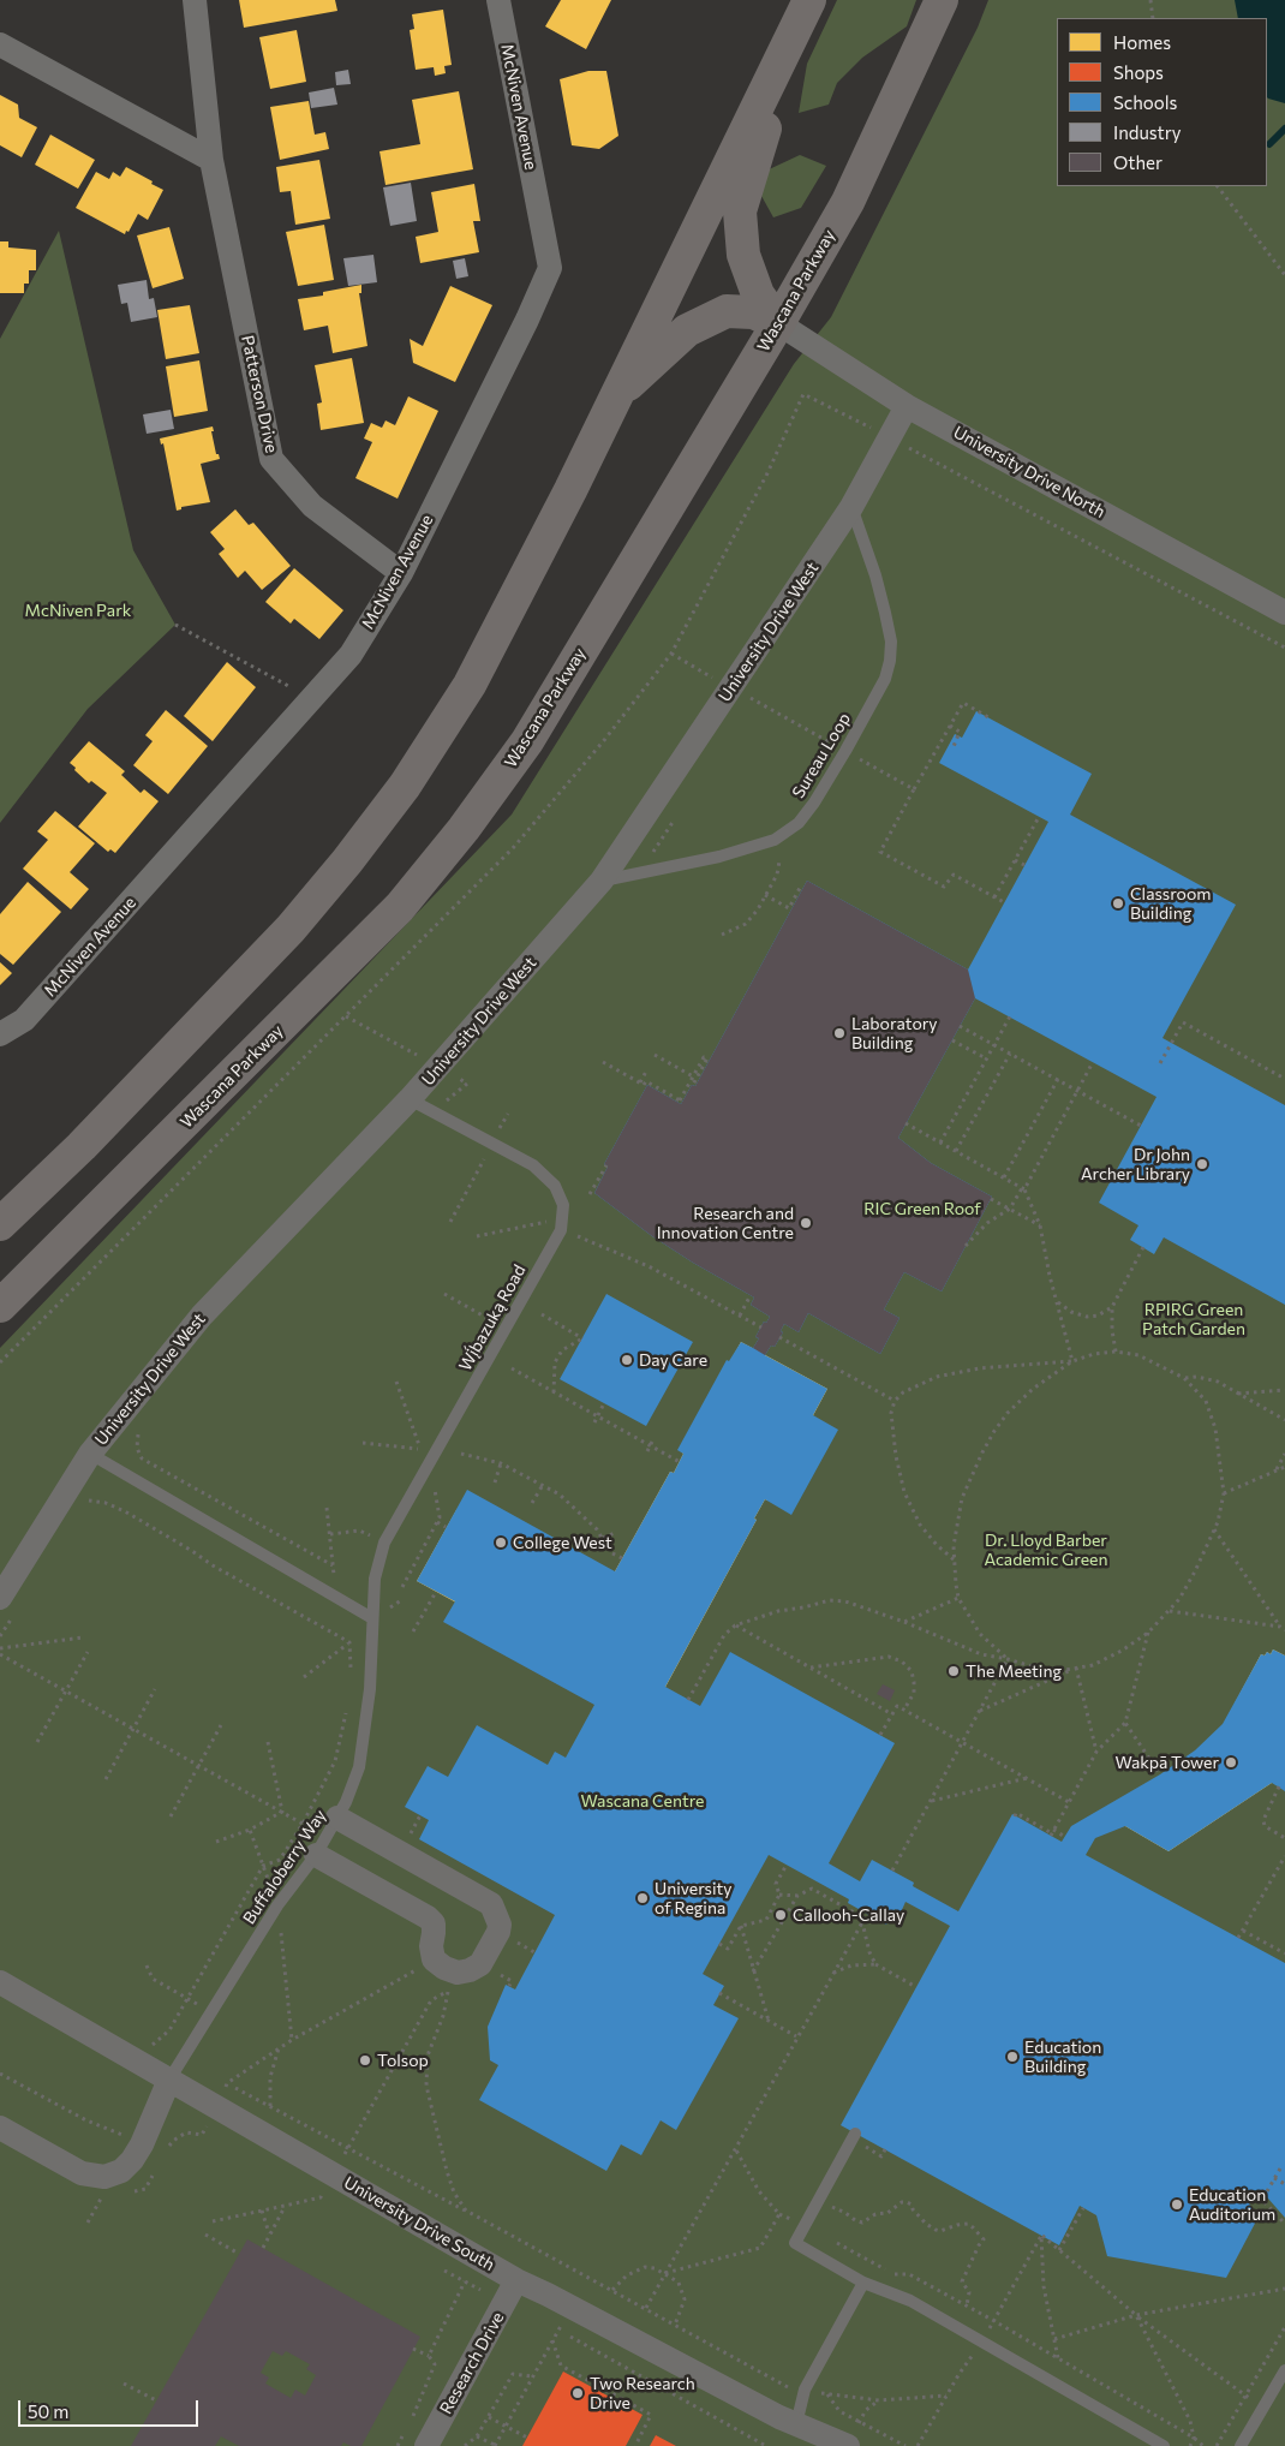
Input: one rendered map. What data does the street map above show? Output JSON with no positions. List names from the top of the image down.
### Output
{
  "streets": {
    "main road": ["Wascana Parkway"],
    "street": [
      "McNiven Avenue",
      "Patterson Drive",
      "University Drive North",
      "University Drive West",
      "University Drive South",
      "Research Drive"
    ],
    "lane": ["Sureau Loop", "Wį́bazuką Road", "Buffaloberry Way"]
  },
  "crossings": [
    ["McNiven Avenue", "Patterson Drive"],
    ["Wascana Parkway", "University Drive North"],
    ["University Drive North", "University Drive West"],
    ["University Drive West", "Sureau Loop"],
    ["University Drive West", "Wį́bazuką Road"],
    ["Wį́bazuką Road", "Buffaloberry Way"],
    ["Buffaloberry Way", "University Drive South"],
    ["University Drive South", "Research Drive"]
  ],
  "parks": [
    "McNiven Park",
    "RIC Green Roof",
    "RPIRG Green Patch Garden",
    "Dr. Lloyd Barber Academic Green",
    "Wascana Centre"
  ],
  "places": [
    "Classroom Building",
    "Laboratory Building",
    "Dr John Archer Library",
    "Research and Innovation Centre",
    "Day Care",
    "College West",
    "The Meeting",
    "Wakpā Tower",
    "University of Regina",
    "Callooh-Callay",
    "Education Building",
    "Tolsop",
    "Education Auditorium",
    "Two Research Drive"
  ],
  "legend": [
    "Homes",
    "Shops",
    "Schools",
    "Industry",
    "Other"
  ],
  "scale_bar": "50 m"
}
